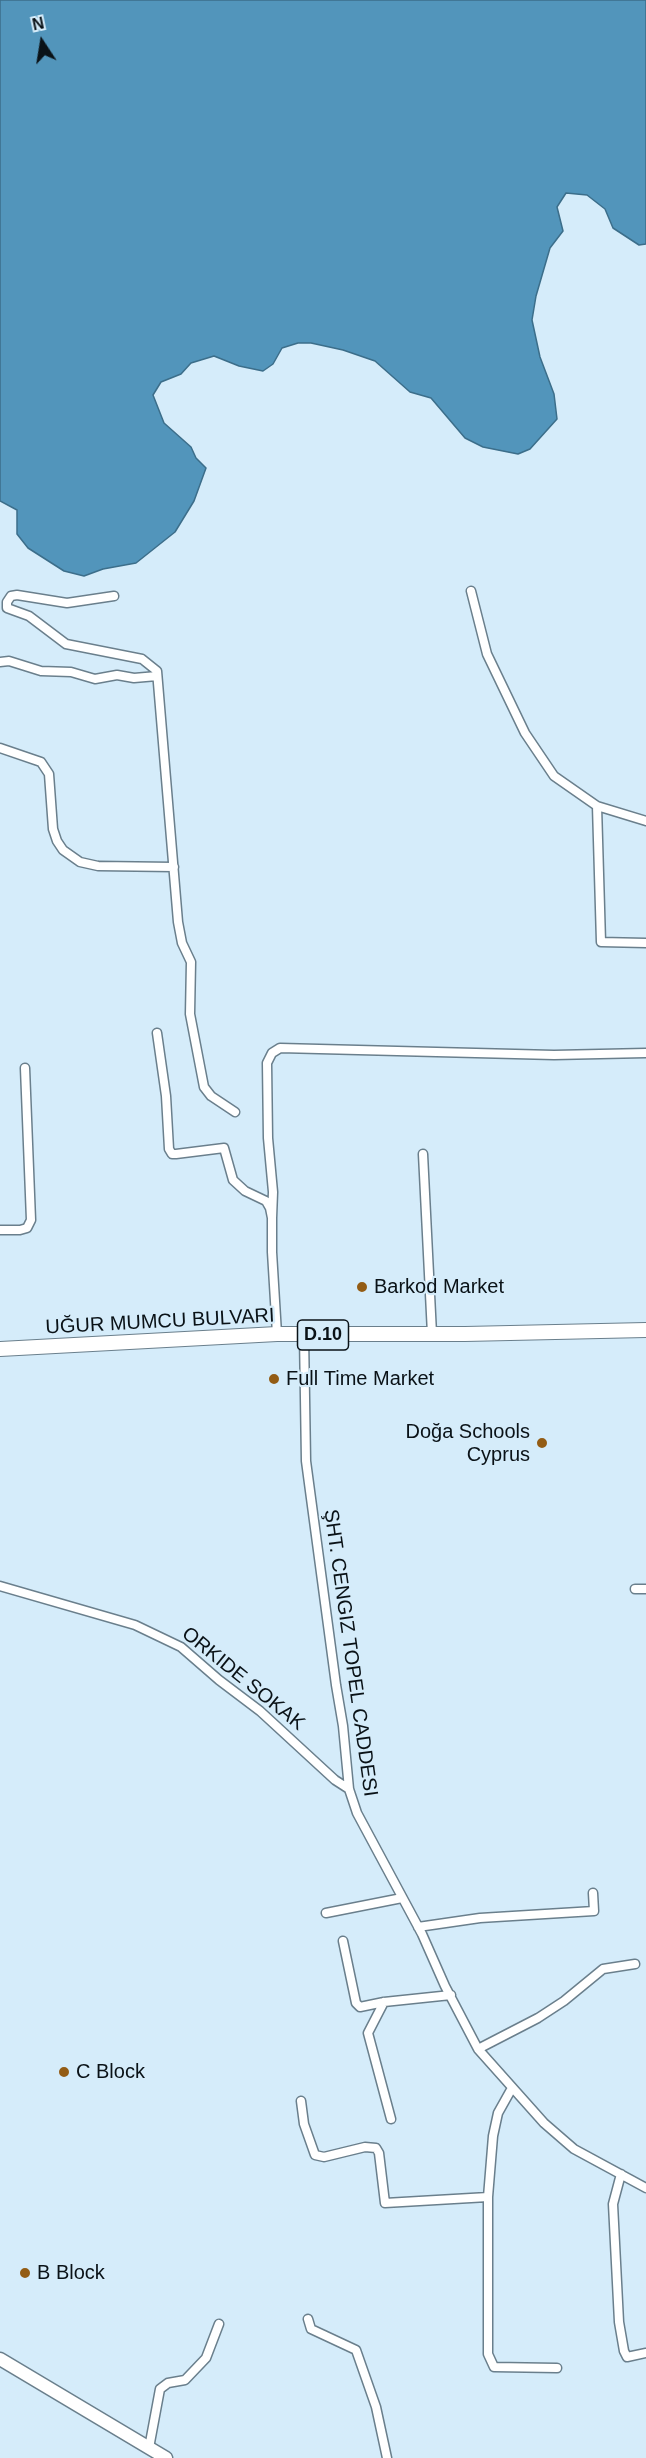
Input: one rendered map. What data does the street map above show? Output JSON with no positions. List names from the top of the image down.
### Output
{
  "streets": {
    "main road": ["D.10"],
    "street": ["ŞHT. CENGIZ TOPEL CADDESI", "ORKIDE SOKAK"]
  },
  "crossings": [
    ["D.10", "ŞHT. CENGIZ TOPEL CADDESI"],
    ["ŞHT. CENGIZ TOPEL CADDESI", "ORKIDE SOKAK"]
  ],
  "places": [
    "Barkod Market",
    "Full Time Market",
    "Doğa Schools Cyprus",
    "C Block",
    "B Block"
  ],
  "north": "top"
}
